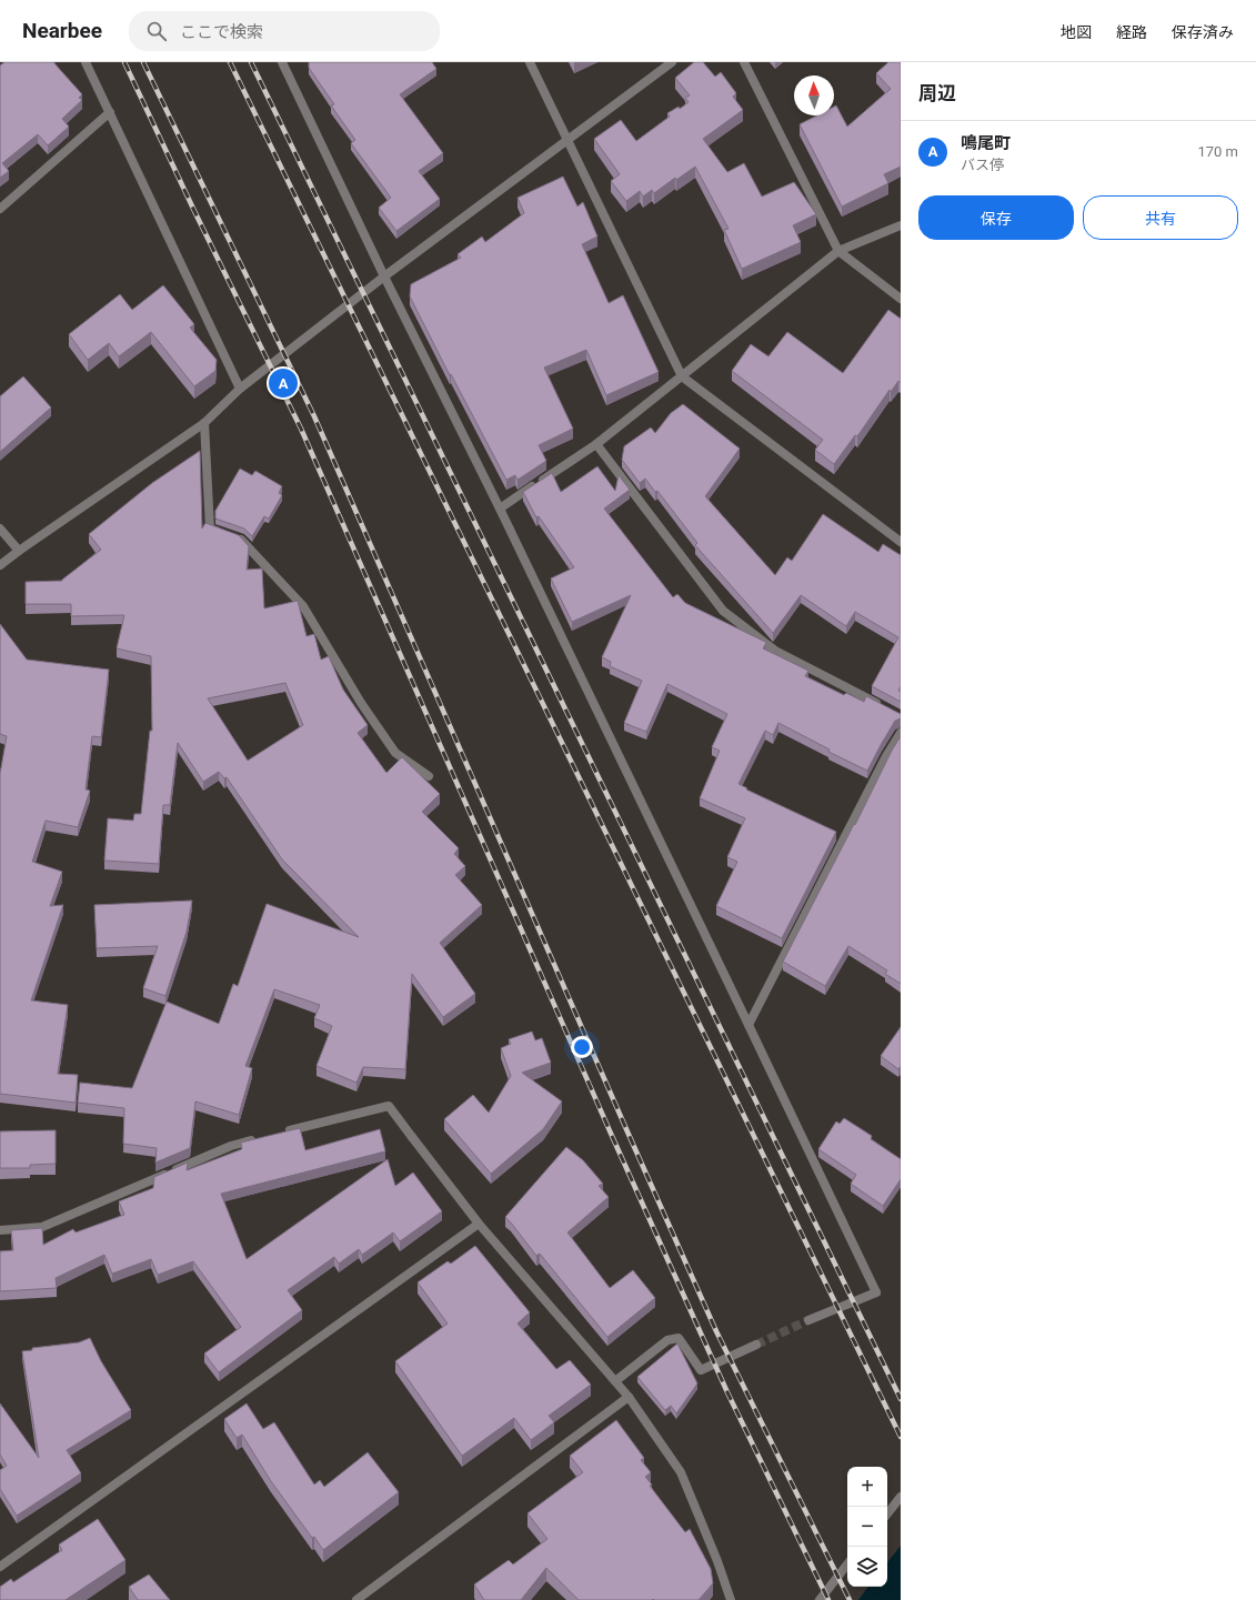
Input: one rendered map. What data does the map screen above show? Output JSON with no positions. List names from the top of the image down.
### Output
{
  "north": "top",
  "page": {
    "header": "Nearbee",
    "search": "ここで検索",
    "nav": ["地図", "経路", "保存済み"],
    "heading": "周辺",
    "list": [
      {
        "mark": "A",
        "name": "鳴尾町",
        "note": "バス停",
        "value": "170 m"
      }
    ],
    "buttons": ["保存", "共有"],
    "pins": "A",
    "map_buttons": ["+", "−"]
  }
}
